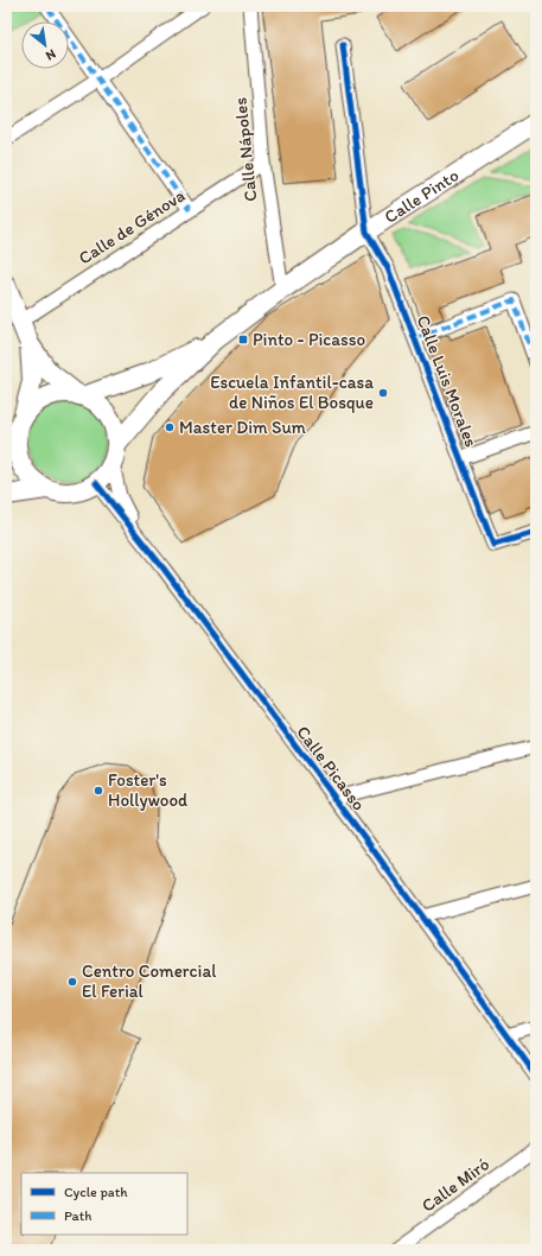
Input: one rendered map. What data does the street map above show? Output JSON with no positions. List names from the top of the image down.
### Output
{
  "streets": {
    "street": [
      "Calle Nápoles",
      "Calle Pinto",
      "Calle de Génova",
      "Calle Luis Morales",
      "Calle Picasso",
      "Calle Miró"
    ]
  },
  "crossings": [
    ["Calle Nápoles", "Calle Pinto"],
    ["Calle Nápoles", "Calle de Génova"],
    ["Calle Pinto", "Calle Luis Morales"],
    ["Calle Pinto", "Calle Picasso"]
  ],
  "places": {
    "transit": ["Pinto - Picasso"],
    "other": [
      "Escuela Infantil-casa de Niños El Bosque",
      "Master Dim Sum",
      "Foster's Hollywood",
      "Centro Comercial El Ferial"
    ]
  },
  "legend": ["Cycle path", "Path"],
  "north": "bottom right"
}
